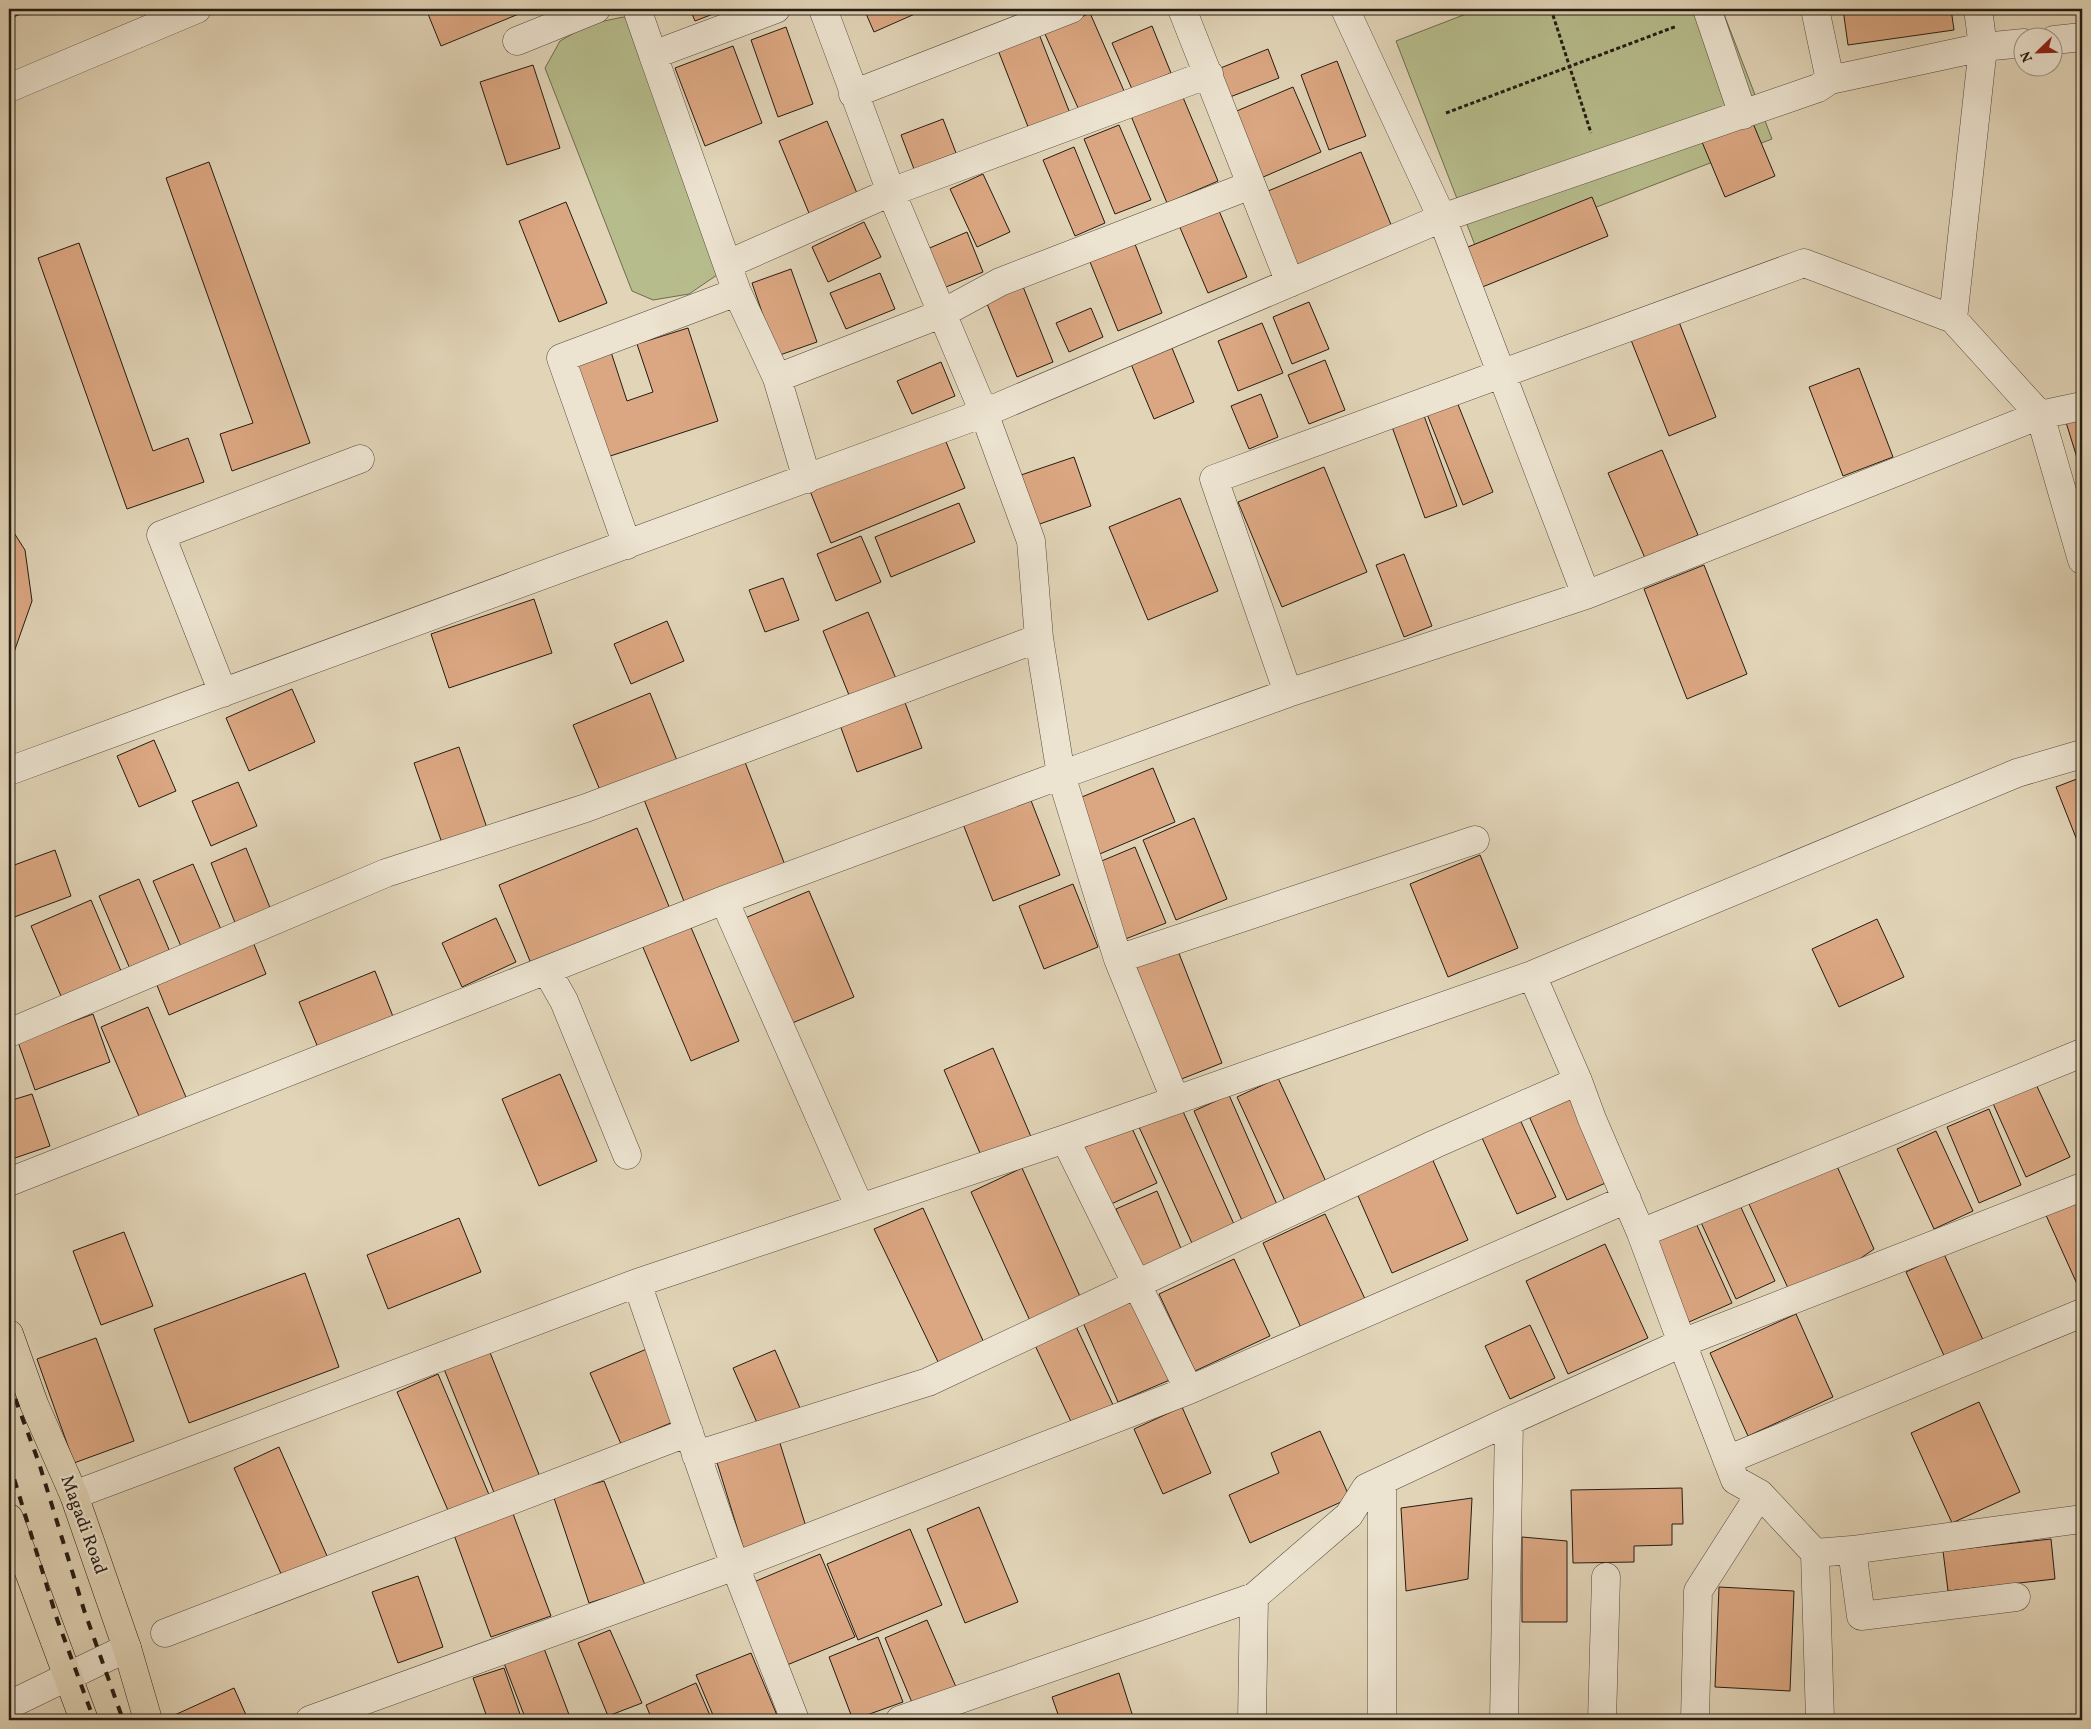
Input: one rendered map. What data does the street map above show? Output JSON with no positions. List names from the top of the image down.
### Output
{
  "streets": {
    "main road": ["Magadi Road"]
  },
  "north": "bottom left"
}
